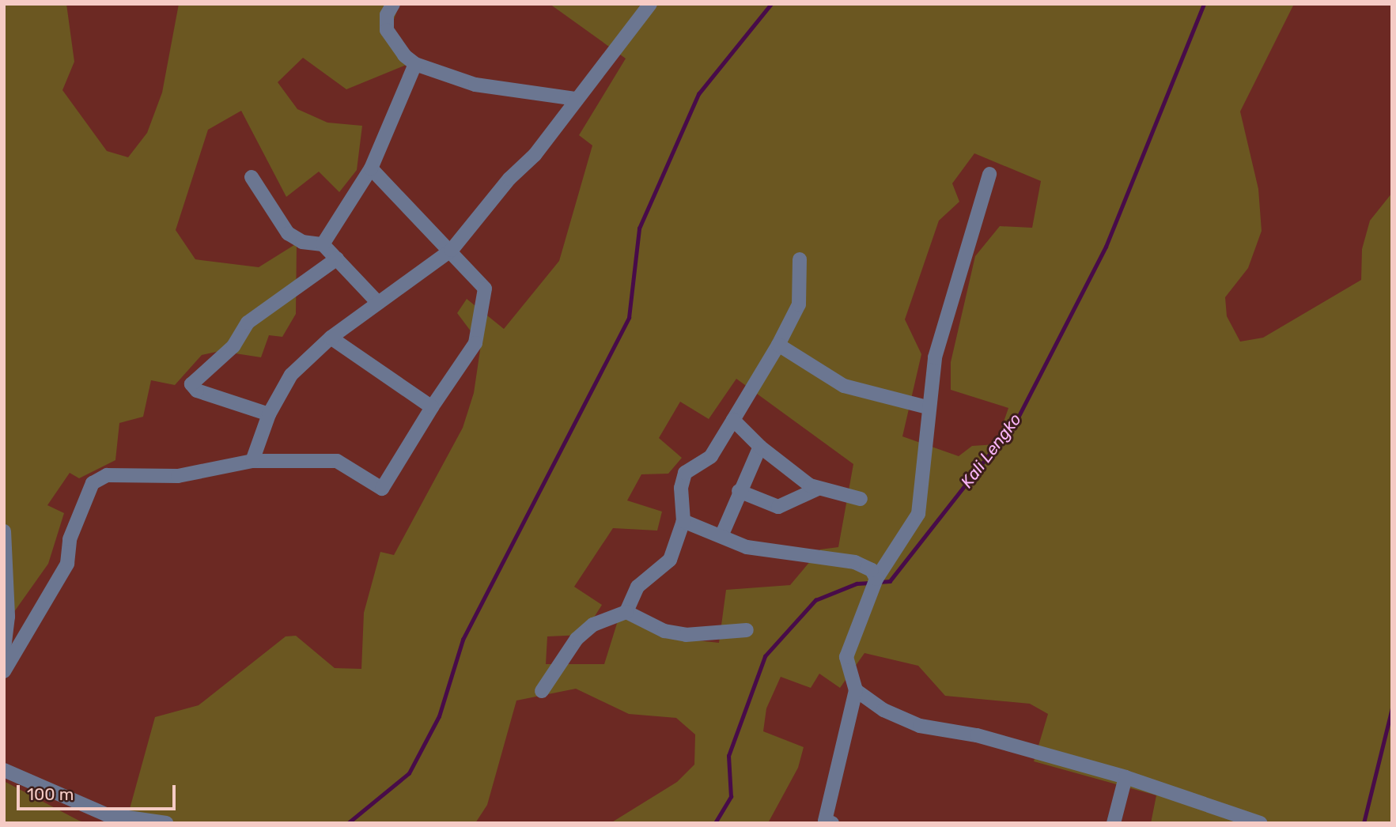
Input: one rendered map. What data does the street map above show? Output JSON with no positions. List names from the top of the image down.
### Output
{
  "water": ["Kali Lengko"],
  "scale_bar": "100 m"
}
